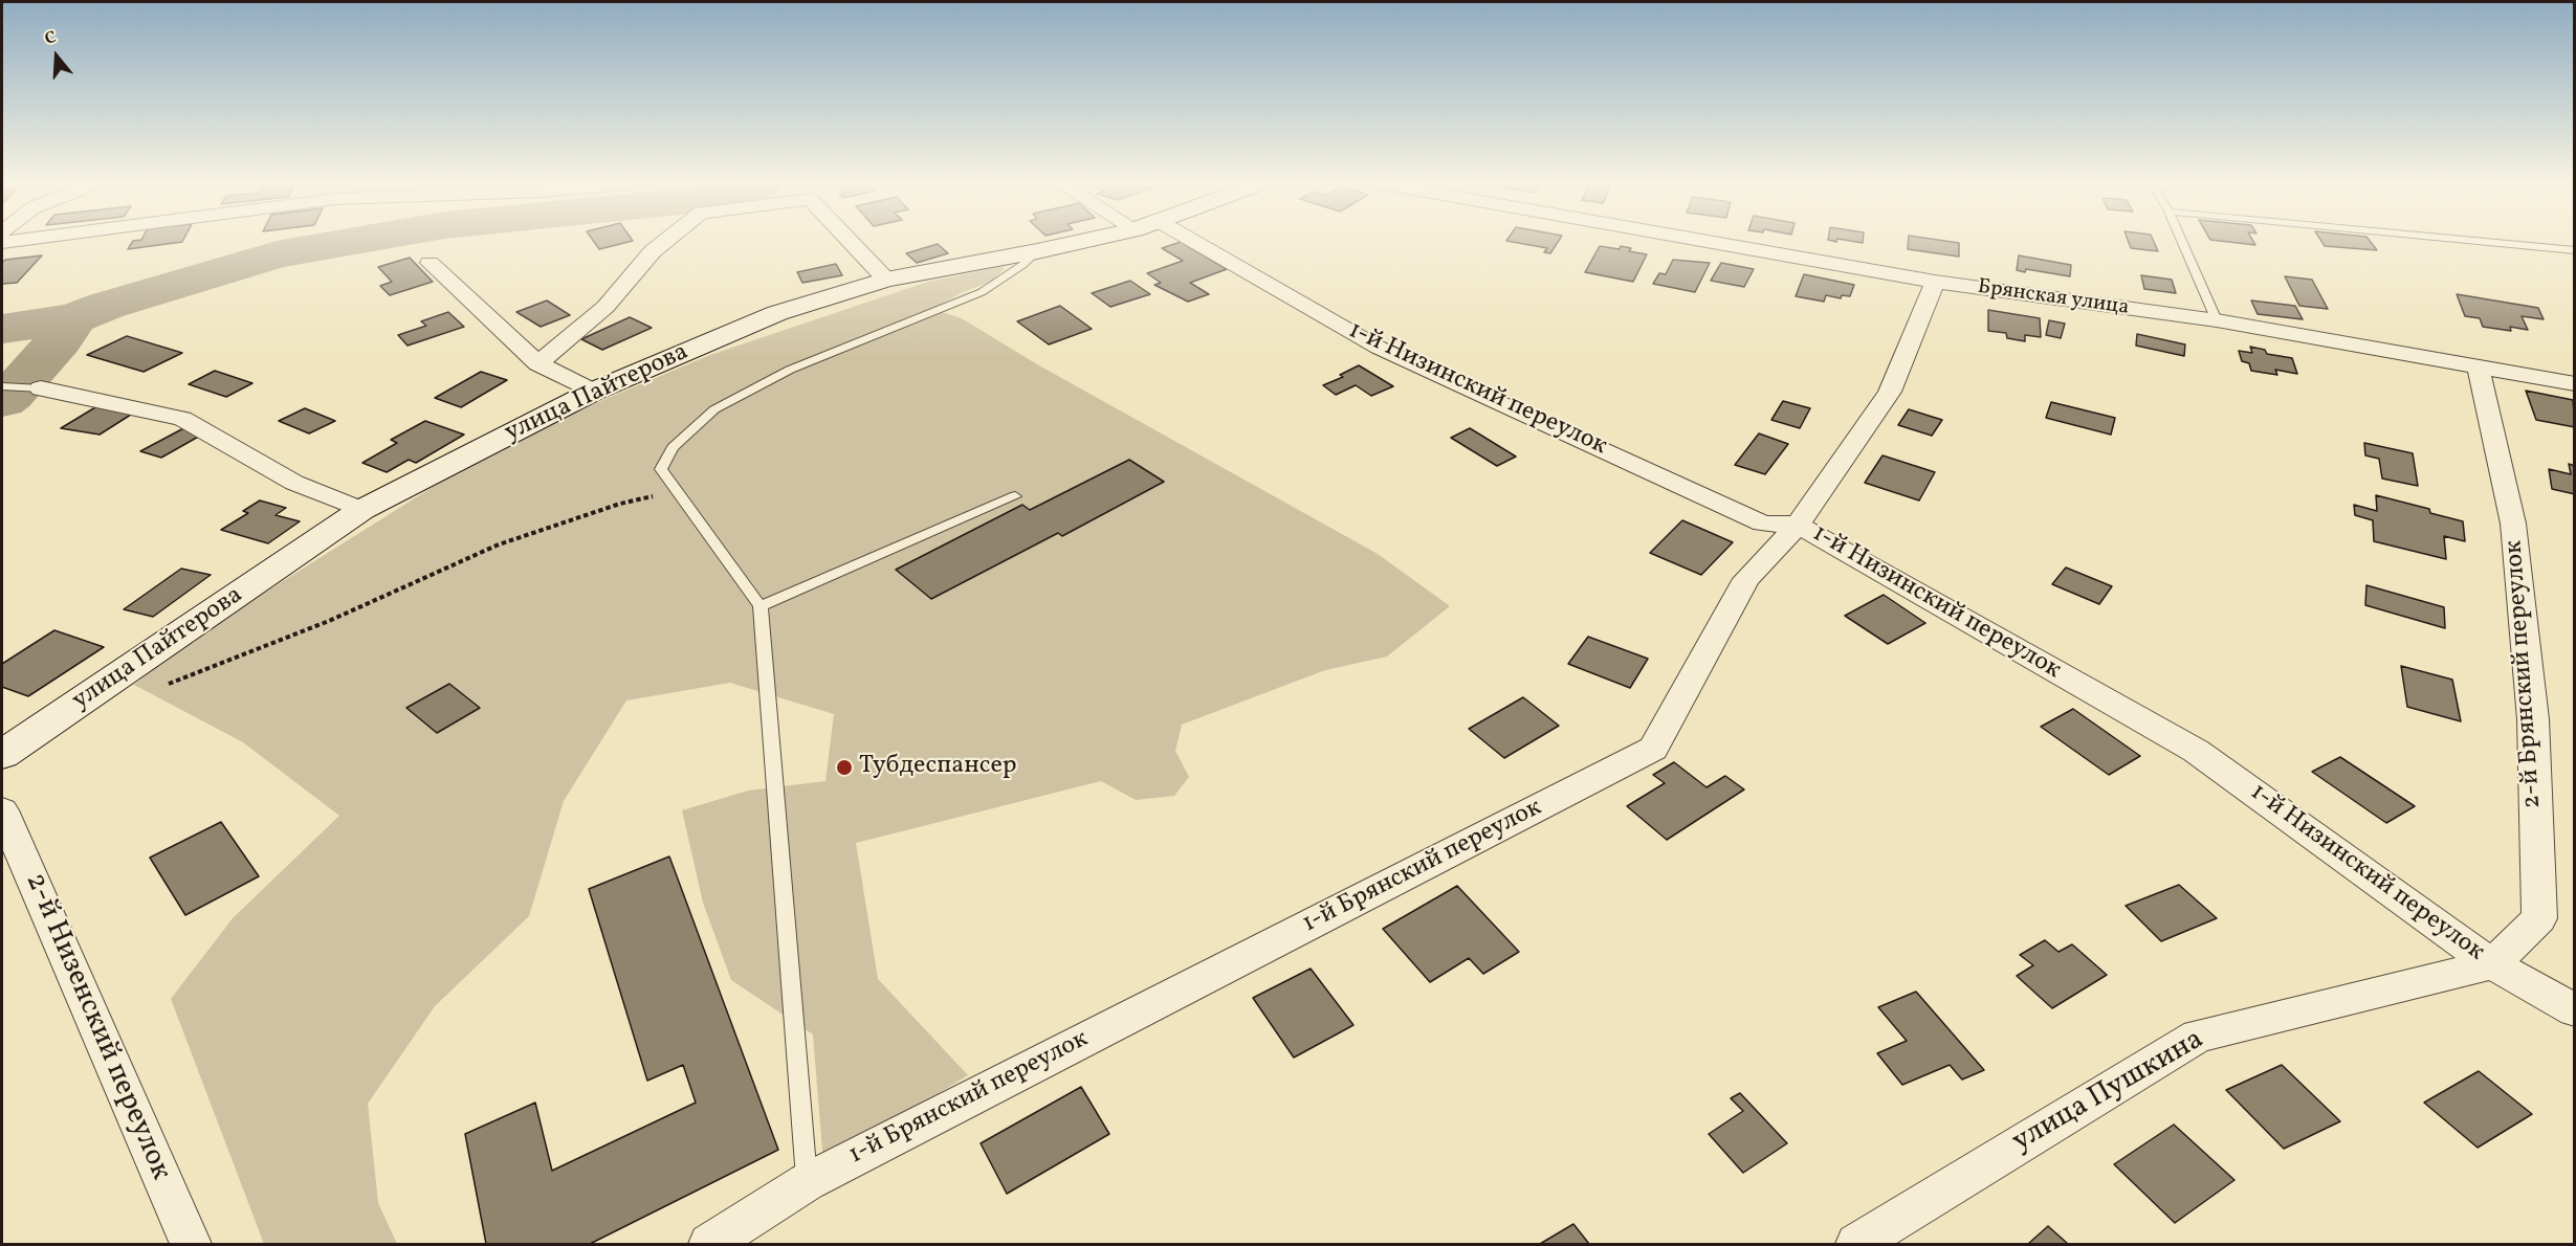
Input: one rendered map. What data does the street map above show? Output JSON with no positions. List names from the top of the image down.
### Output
{
  "streets": {
    "main road": ["улица Пайтерова"],
    "street": [
      "Брянская улица",
      "1-й Низинский переулок",
      "2-й Брянский переулок",
      "1-й Брянский переулок",
      "2-й Низенский переулок",
      "улица Пушкина"
    ]
  },
  "crossings": [
    ["Брянская улица", "2-й Брянский переулок"],
    ["Брянская улица", "1-й Брянский переулок"],
    ["1-й Низинский переулок", "2-й Брянский переулок"],
    ["1-й Низинский переулок", "1-й Брянский переулок"],
    ["1-й Низинский переулок", "улица Пушкина"],
    ["2-й Брянский переулок", "улица Пушкина"]
  ],
  "places": ["Тубдеспансер"],
  "north": "top"
}
